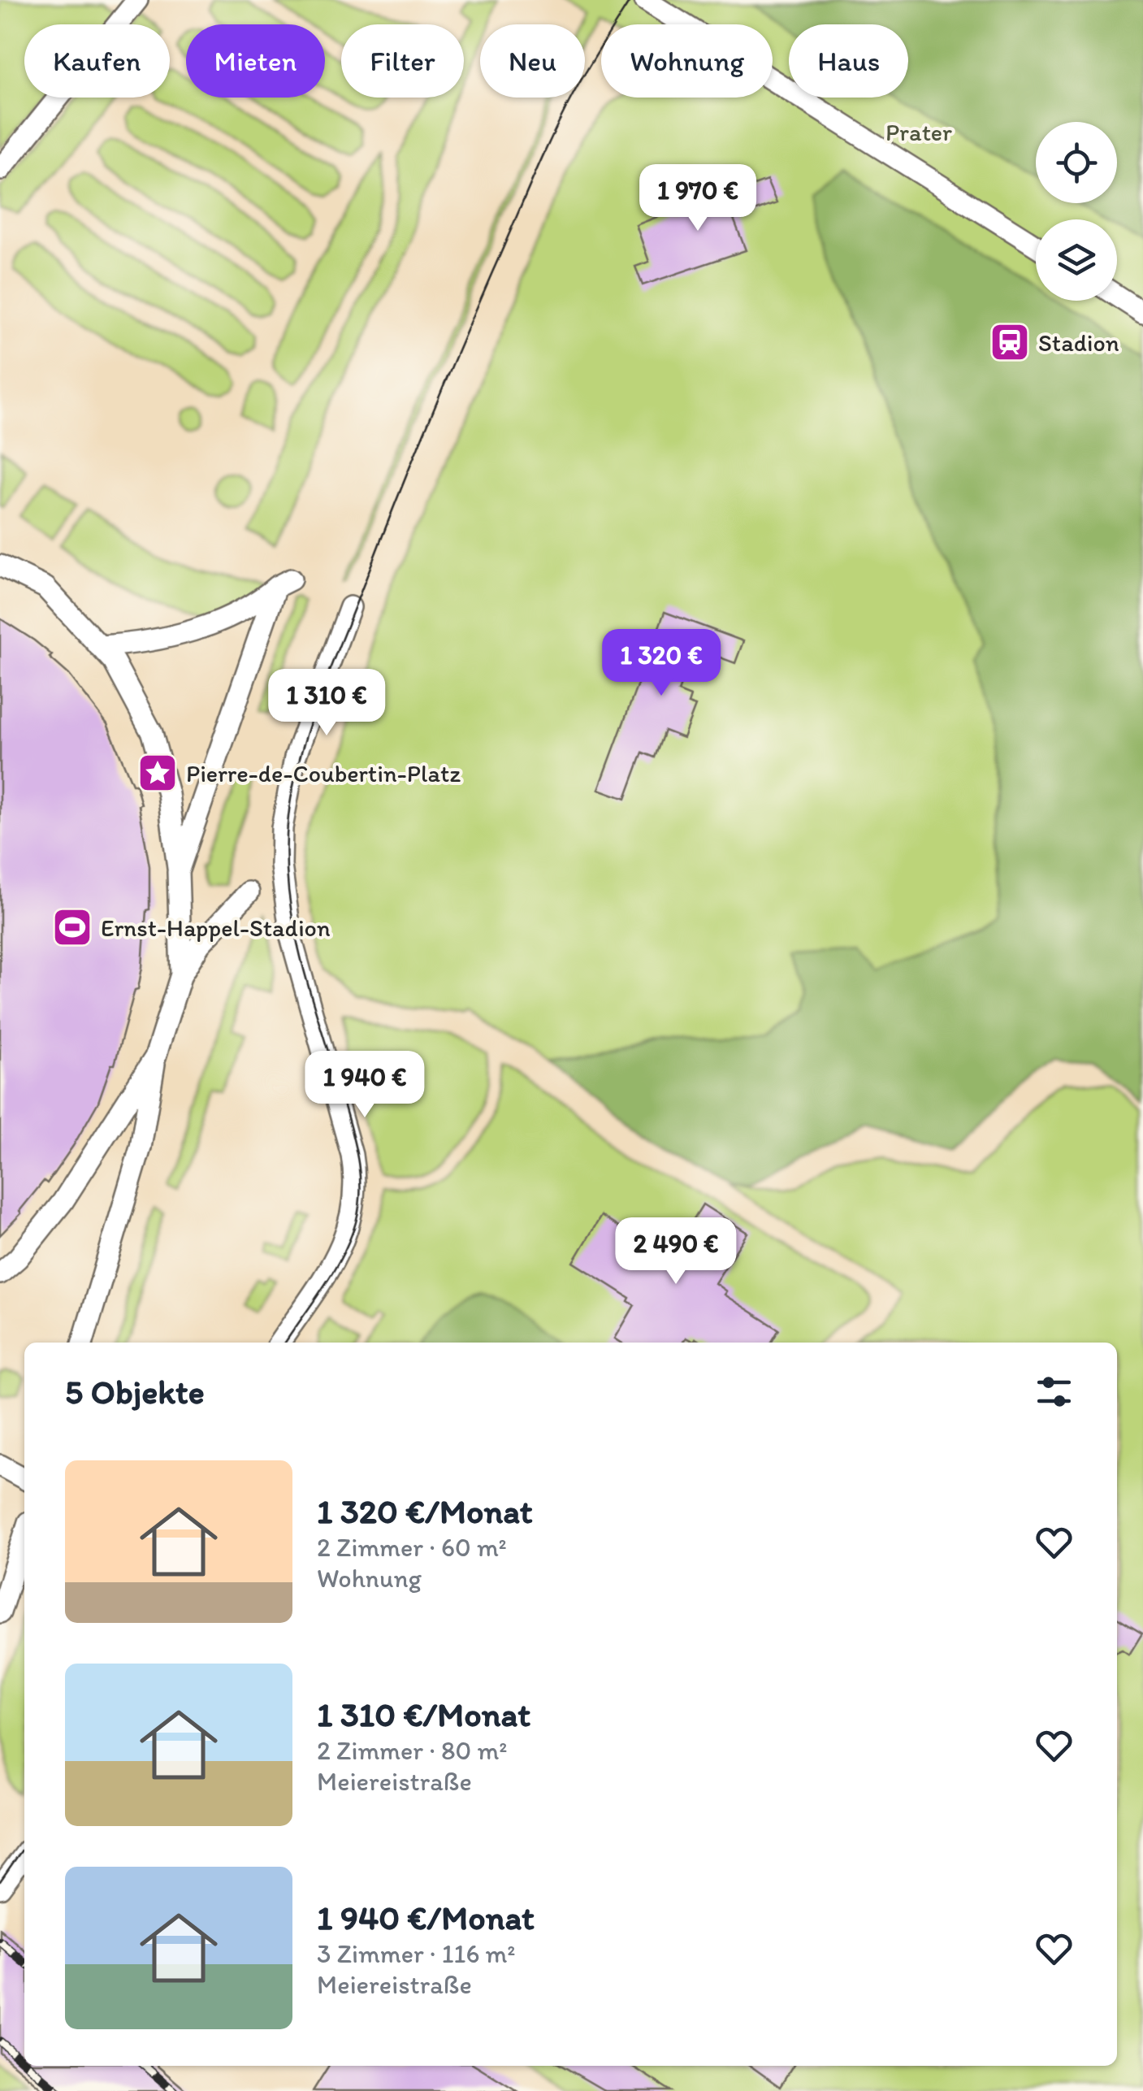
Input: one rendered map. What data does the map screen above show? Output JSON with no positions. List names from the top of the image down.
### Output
{
  "parks": ["Prater"],
  "places": {
    "station": ["Stadion"],
    "place": ["Pierre-de-Coubertin-Platz"],
    "sports": ["Ernst-Happel-Stadion"]
  },
  "page": {
    "chip": [
      "Kaufen",
      "Mieten",
      "Filter",
      "Neu",
      "Wohnung",
      "Haus"
    ],
    "price": [
      "1 970 €",
      "1 320 €",
      "1 310 €",
      "1 940 €",
      "2 490 €"
    ],
    "heading": "5 Objekte",
    "list": [
      {
        "name": "1 320 €/Monat",
        "note": "2 Zimmer · 60 m² · Wohnung"
      },
      {
        "name": "1 310 €/Monat",
        "note": "2 Zimmer · 80 m² · Meiereistraße"
      },
      {
        "name": "1 940 €/Monat",
        "note": "3 Zimmer · 116 m² · Meiereistraße"
      }
    ]
  }
}
